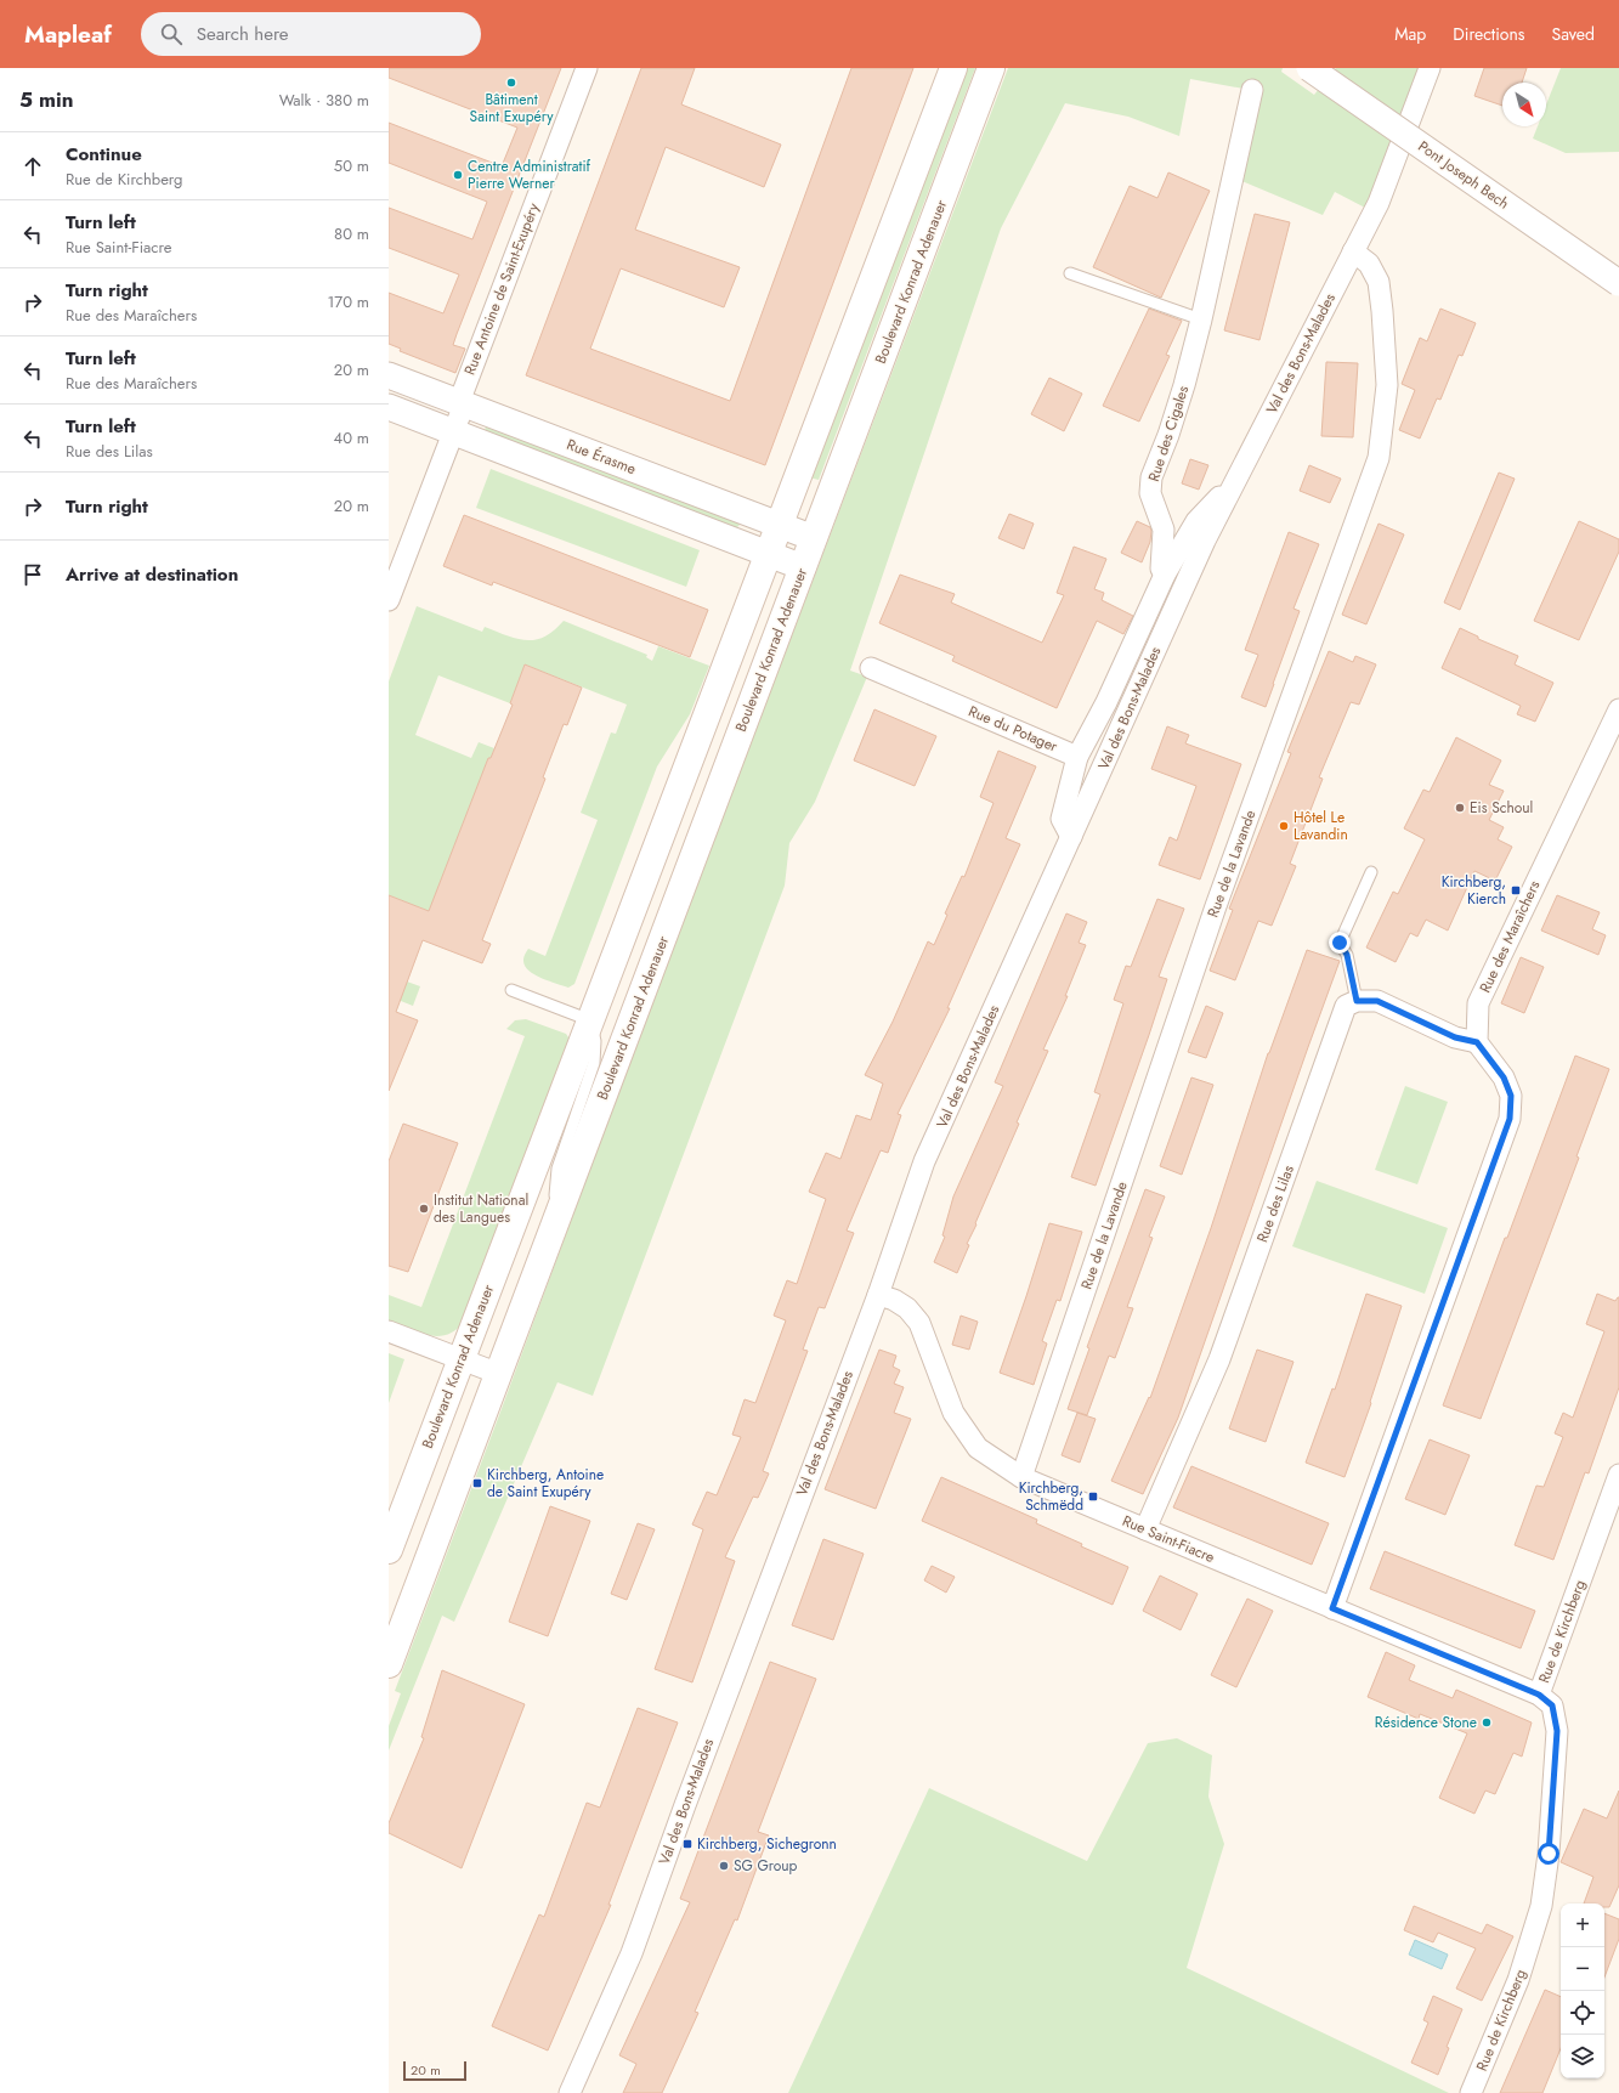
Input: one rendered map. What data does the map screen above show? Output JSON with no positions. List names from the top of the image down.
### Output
{
  "streets": {
    "main road": ["Boulevard Konrad Adenauer"],
    "street": [
      "Pont Joseph Bech",
      "Rue Antoine de Saint-Exupéry",
      "Val des Bons-Malades",
      "Rue des Cigales",
      "Rue Érasme",
      "Rue du Potager",
      "Rue de la Lavande",
      "Rue des Maraîchers",
      "Rue des Lilas",
      "Rue Saint-Fiacre",
      "Rue de Kirchberg"
    ]
  },
  "crossings": [
    ["Boulevard Konrad Adenauer", "Rue Érasme"],
    ["Rue Antoine de Saint-Exupéry", "Rue Érasme"],
    ["Val des Bons-Malades", "Rue de la Lavande"],
    ["Val des Bons-Malades", "Rue Saint-Fiacre"],
    ["Rue de la Lavande", "Rue Saint-Fiacre"],
    ["Rue des Lilas", "Rue Saint-Fiacre"],
    ["Rue Saint-Fiacre", "Rue de Kirchberg"]
  ],
  "places": {
    "other": [
      "Bâtiment Saint Exupéry",
      "Centre Administratif Pierre Werner",
      "Eis Schoul",
      "Hôtel Le Lavandin",
      "Institut National des Langues",
      "Résidence Stone",
      "SG Group"
    ],
    "transit": [
      "Kirchberg, Kierch",
      "Kirchberg, Antoine de Saint Exupéry",
      "Kirchberg, Schmëdd",
      "Kirchberg, Sichegronn"
    ]
  },
  "scale_bar": "20 m",
  "north": "bottom right",
  "page": {
    "header": "Mapleaf",
    "search": "Search here",
    "nav": ["Map", "Directions", "Saved"],
    "heading": ["5 min", "Walk · 380 m"],
    "list": [
      ["Continue", "Rue de Kirchberg", "50 m"],
      ["Turn left", "Rue Saint-Fiacre", "80 m"],
      ["Turn right", "Rue des Maraîchers", "170 m"],
      ["Turn left", "Rue des Maraîchers", "20 m"],
      ["Turn left", "Rue des Lilas", "40 m"],
      ["Turn right", "20 m"],
      "Arrive at destination"
    ],
    "map_buttons": ["+", "−"],
    "scale": "20 m"
  }
}
